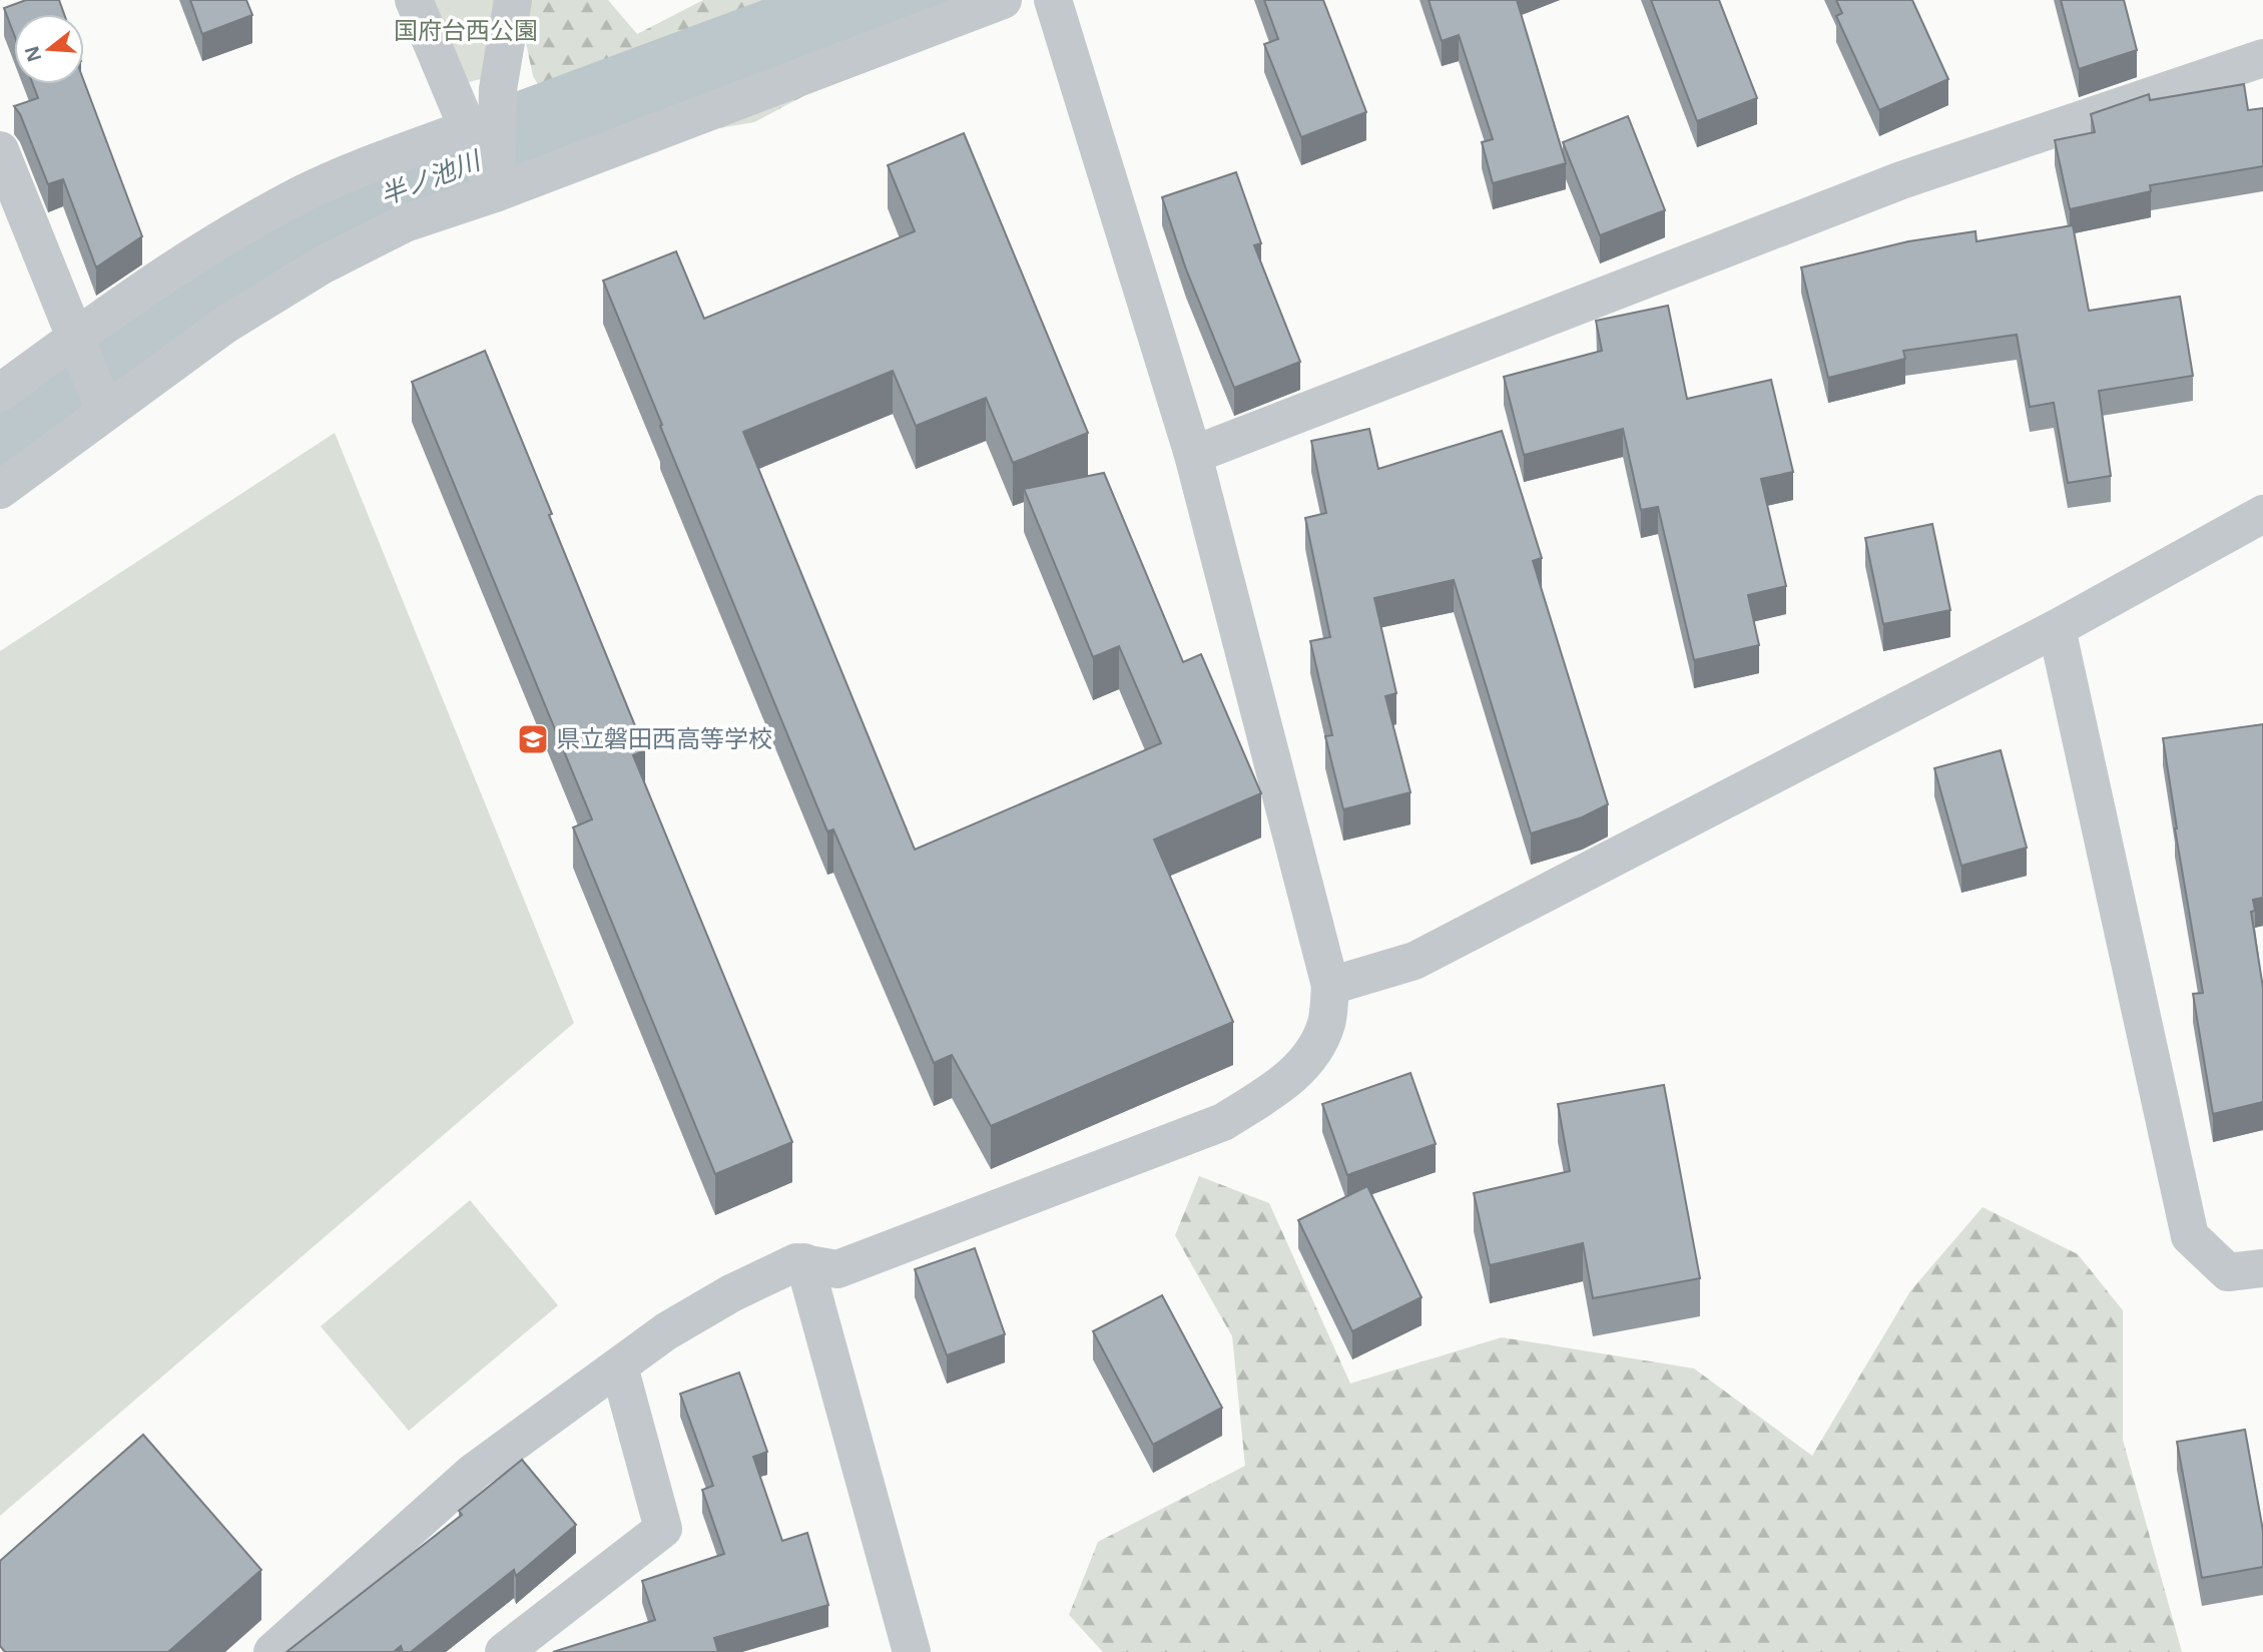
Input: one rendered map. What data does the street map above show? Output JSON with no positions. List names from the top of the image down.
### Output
{
  "water": ["半ノ池川"],
  "parks": ["国府台西公園"],
  "places": {
    "school or university": ["県立磐田西高等学校"]
  },
  "north": "left"
}
